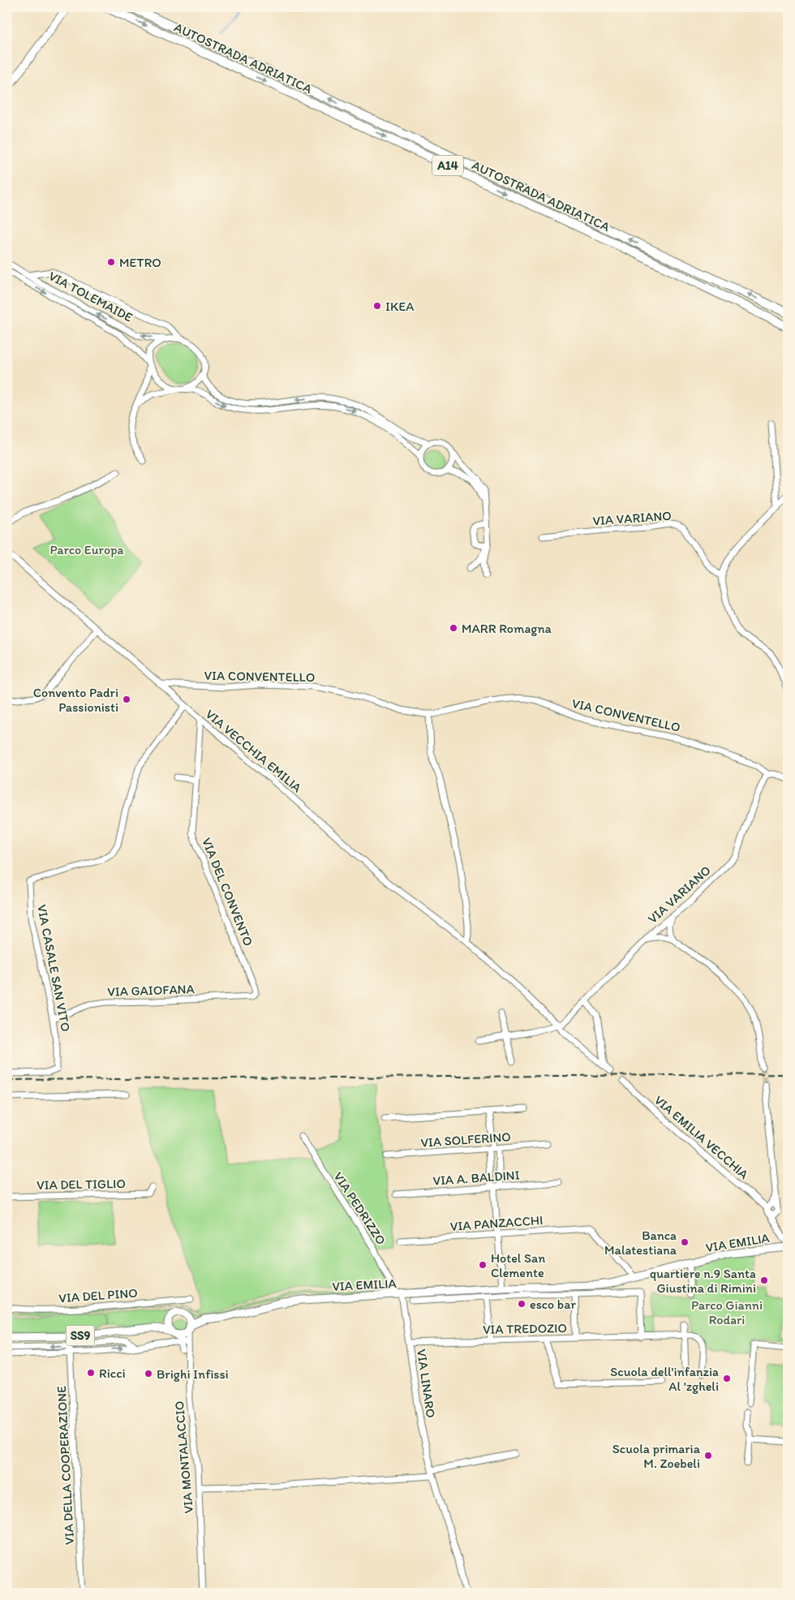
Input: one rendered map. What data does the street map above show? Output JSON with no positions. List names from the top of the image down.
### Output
{
  "streets": {
    "highway": ["AUTOSTRADA ADRIATICA", "A14"],
    "main road": ["VIA EMILIA", "SS9"],
    "street": [
      "VIA TOLEMAIDE",
      "VIA VARIANO",
      "VIA CONVENTELLO",
      "VIA VECCHIA EMILIA",
      "VIA DEL CONVENTO",
      "VIA CASALE SAN VITO",
      "VIA GAIOFANA",
      "VIA EMILIA VECCHIA",
      "VIA SOLFERINO",
      "VIA A. BALDINI",
      "VIA DEL TIGLIO",
      "VIA PEDRIZZO",
      "VIA PANZACCHI",
      "VIA DEL PINO",
      "VIA TREDOZIO",
      "VIA LINARO",
      "VIA MONTALACCIO",
      "VIA DELLA COOPERAZIONE"
    ]
  },
  "crossings": [
    ["VIA VARIANO", "VIA CONVENTELLO"],
    ["VIA VARIANO", "VIA VECCHIA EMILIA"],
    ["VIA CONVENTELLO", "VIA VECCHIA EMILIA"],
    ["VIA VECCHIA EMILIA", "VIA DEL CONVENTO"],
    ["VIA VECCHIA EMILIA", "VIA CASALE SAN VITO"],
    ["VIA DEL CONVENTO", "VIA GAIOFANA"],
    ["VIA CASALE SAN VITO", "VIA GAIOFANA"],
    ["VIA PEDRIZZO", "VIA EMILIA"],
    ["VIA PEDRIZZO", "VIA LINARO"],
    ["VIA PANZACCHI", "VIA EMILIA"],
    ["VIA EMILIA", "VIA LINARO"],
    ["VIA EMILIA", "VIA MONTALACCIO"],
    ["VIA EMILIA", "VIA DELLA COOPERAZIONE"],
    ["VIA TREDOZIO", "VIA LINARO"]
  ],
  "parks": ["Parco Europa", "Parco Gianni Rodari"],
  "places": [
    "METRO",
    "IKEA",
    "MARR Romagna",
    "Convento Padri Passionisti",
    "Banca Malatestiana",
    "Hotel San Clemente",
    "quartiere n.9 Santa Giustina di Rimini",
    "esco bar",
    "Ricci",
    "Brighi Infissi",
    "Scuola dell'infanzia Al 'zgheli",
    "Scuola primaria M. Zoebeli"
  ]
}
